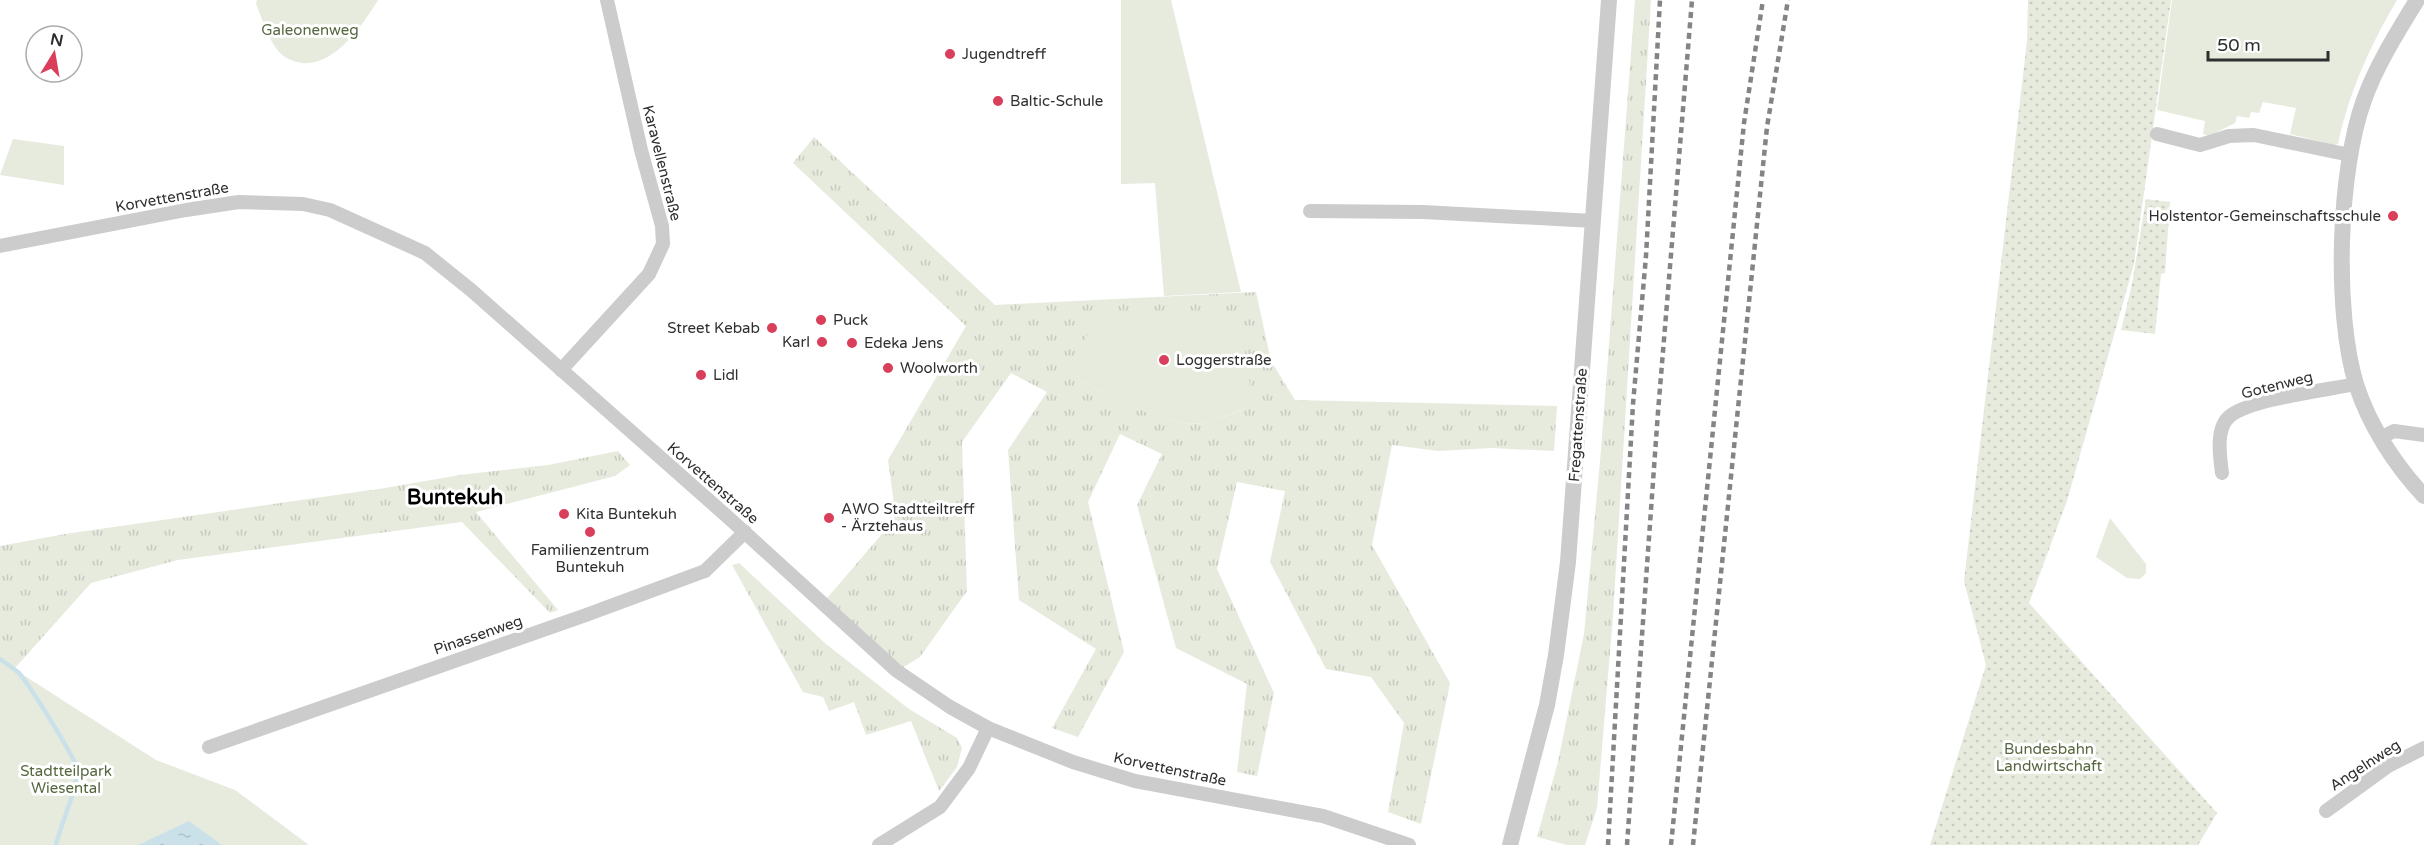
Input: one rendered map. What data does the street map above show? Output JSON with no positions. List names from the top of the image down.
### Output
{
  "streets": {
    "street": [
      "Karavellenstraße",
      "Korvettenstraße",
      "Gotenweg",
      "Fregattenstraße",
      "Pinassenweg",
      "Angelnweg"
    ]
  },
  "crossings": [
    ["Karavellenstraße", "Korvettenstraße"],
    ["Korvettenstraße", "Pinassenweg"]
  ],
  "districts": ["Buntekuh"],
  "parks": ["Galeonenweg", "Bundesbahn Landwirtschaft", "Stadtteilpark Wiesental"],
  "places": [
    "Jugendtreff",
    "Baltic-Schule",
    "Holstentor-Gemeinschaftsschule",
    "Puck",
    "Street Kebab",
    "Karl",
    "Edeka Jens",
    "Loggerstraße",
    "Woolworth",
    "Lidl",
    "Kita Buntekuh",
    "AWO Stadtteiltreff - Ärztehaus",
    "Familienzentrum Buntekuh"
  ],
  "scale_bar": "50 m",
  "north": "top"
}
